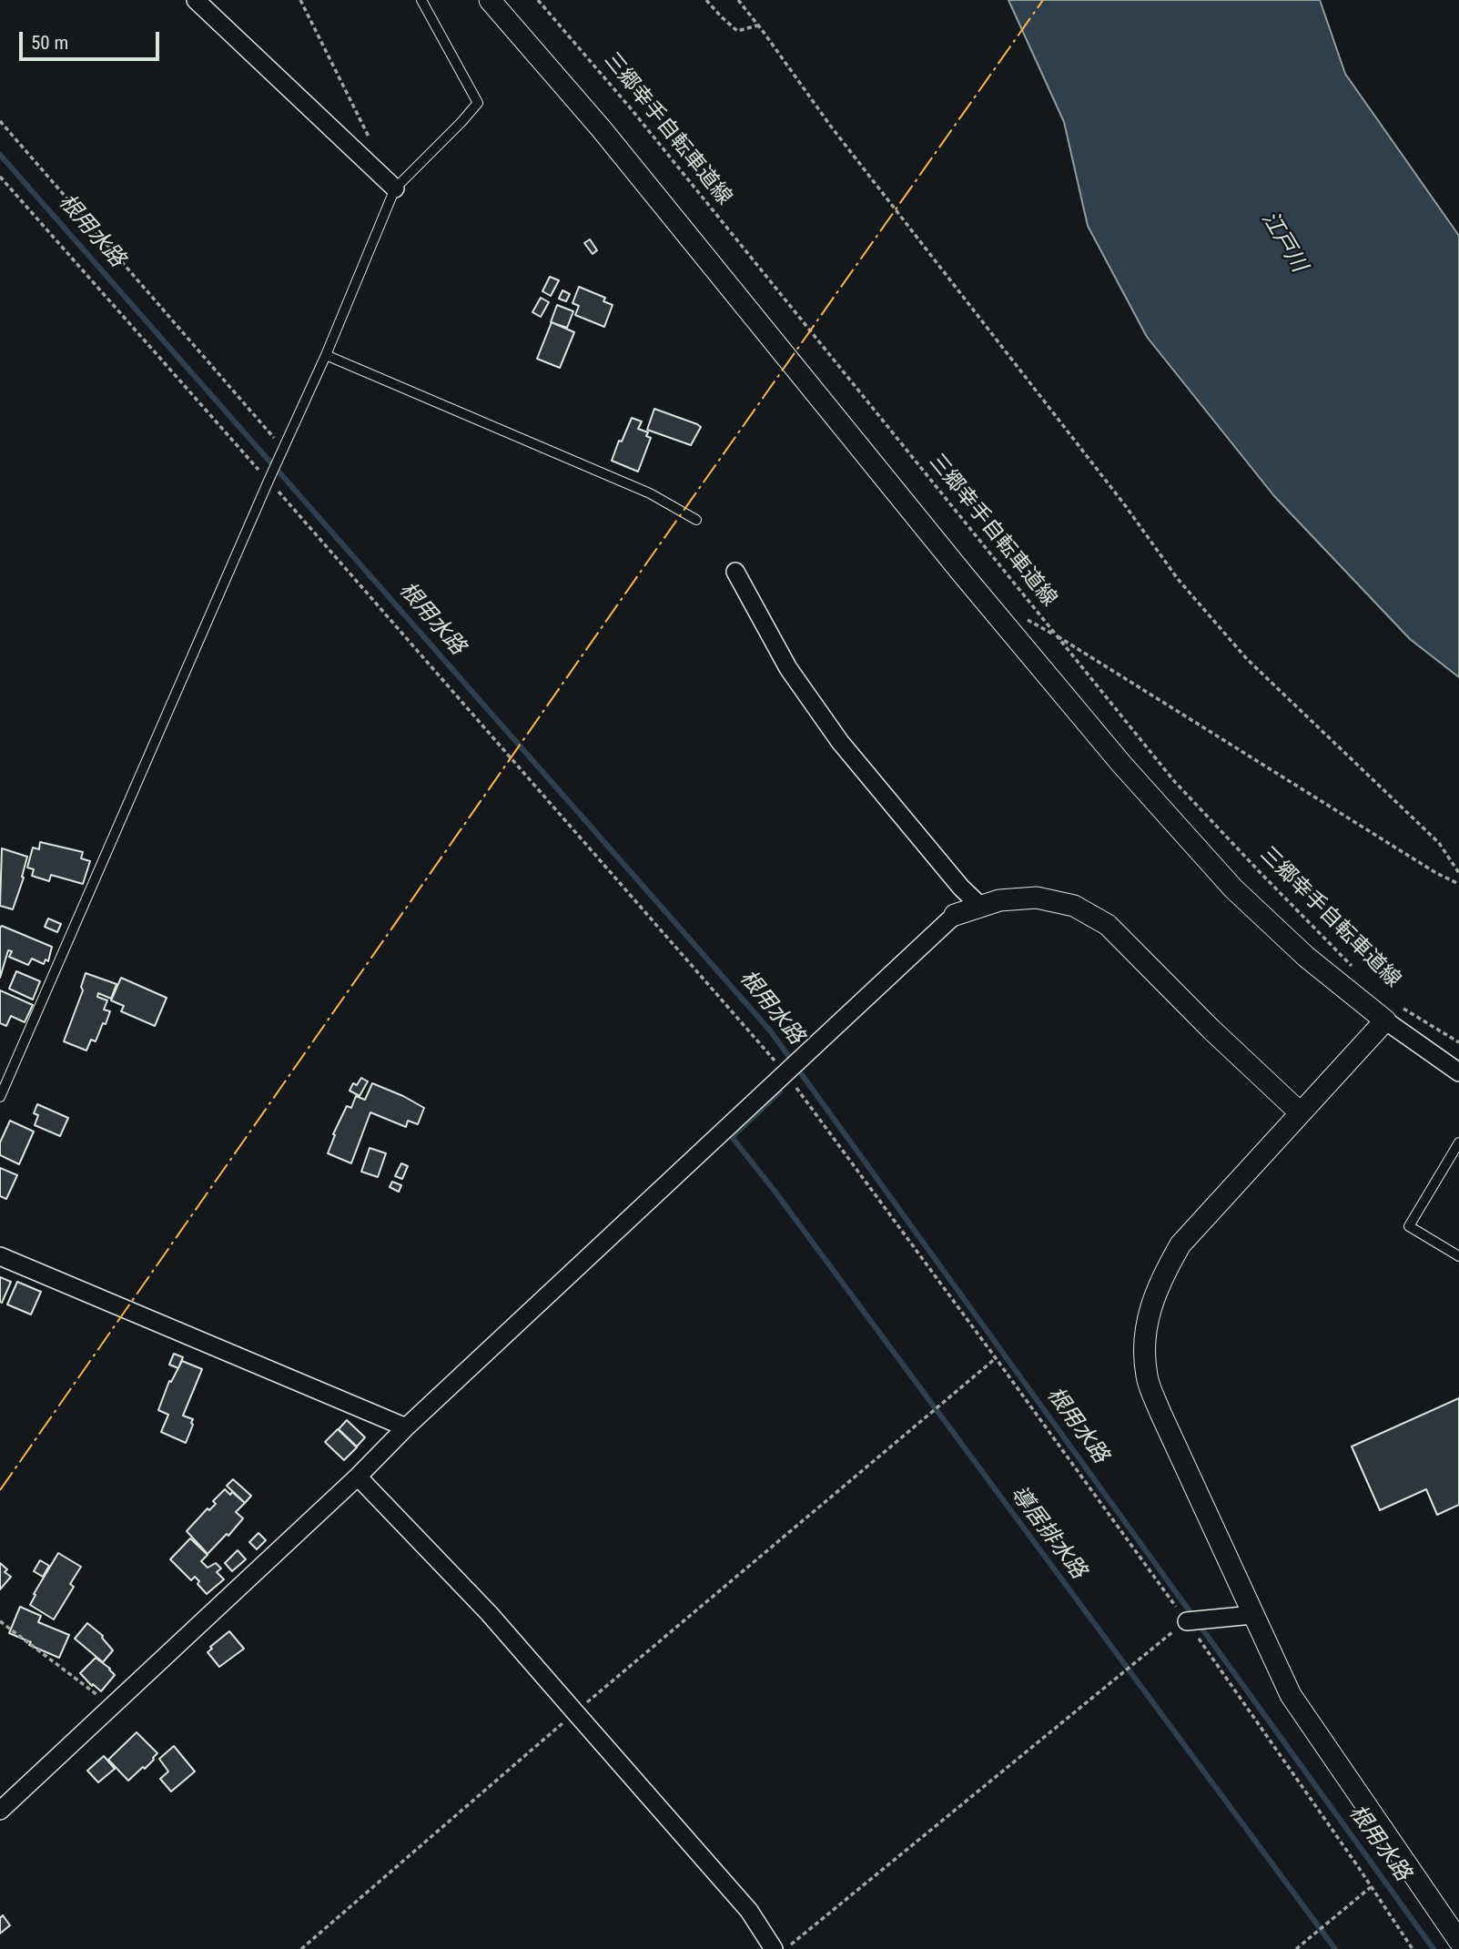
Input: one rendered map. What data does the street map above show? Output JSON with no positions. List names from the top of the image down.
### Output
{
  "streets": {
    "path": ["三郷幸手自転車道線"]
  },
  "water": ["根用水路", "江戸川", "導居排水路"],
  "scale_bar": "50 m"
}
